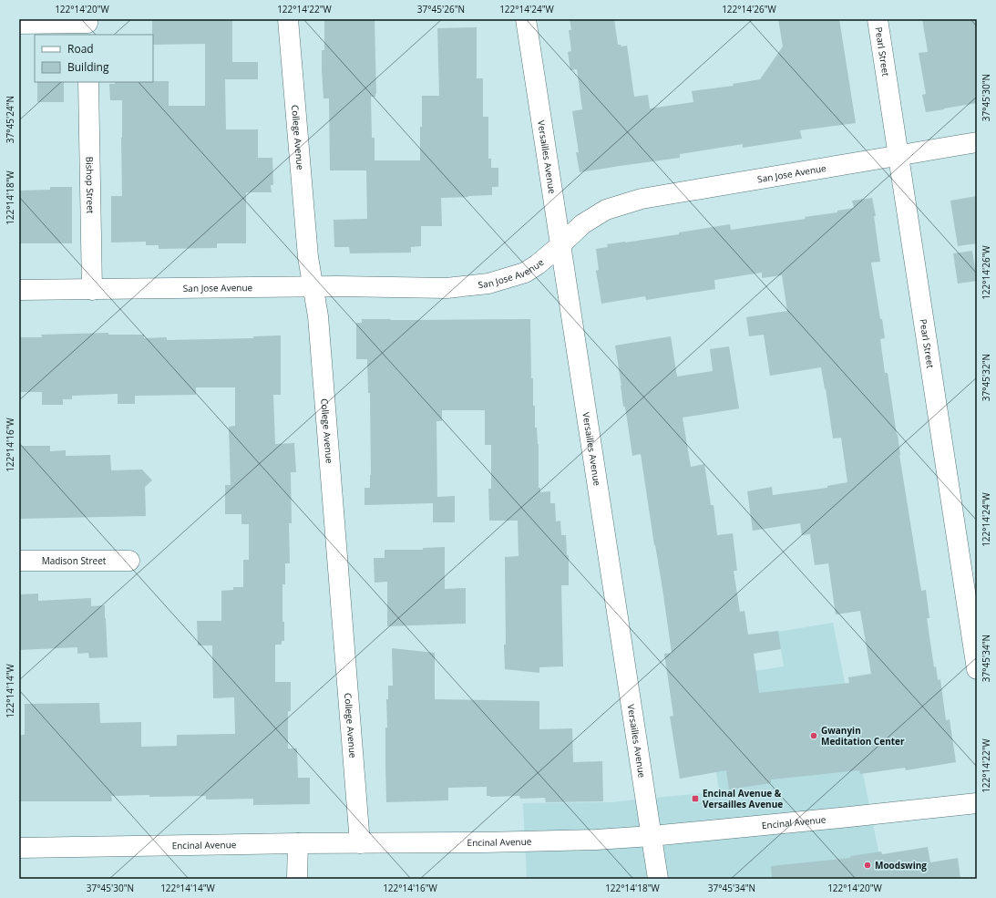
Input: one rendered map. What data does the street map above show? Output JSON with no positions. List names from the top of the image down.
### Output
{
  "streets": {
    "street": [
      "Pearl Street",
      "College Avenue",
      "Versailles Avenue",
      "San Jose Avenue",
      "Bishop Street",
      "Madison Street",
      "Encinal Avenue"
    ]
  },
  "crossings": [
    ["Pearl Street", "San Jose Avenue"],
    ["College Avenue", "San Jose Avenue"],
    ["College Avenue", "Encinal Avenue"],
    ["Versailles Avenue", "San Jose Avenue"],
    ["Versailles Avenue", "Encinal Avenue"],
    ["San Jose Avenue", "Bishop Street"]
  ],
  "places": {
    "other": ["Gwanyin Meditation Center", "Moodswing"],
    "transit": ["Encinal Avenue & Versailles Avenue"]
  },
  "legend": ["Road", "Building"],
  "coordinates": [
    "122°14'20\"W",
    "122°14'22\"W",
    "37°45'26\"N",
    "122°14'24\"W",
    "122°14'26\"W",
    "37°45'30\"N",
    "37°45'24\"N",
    "122°14'18\"W",
    "37°45'32\"N",
    "122°14'16\"W",
    "37°45'34\"N",
    "122°14'14\"W"
  ]
}
